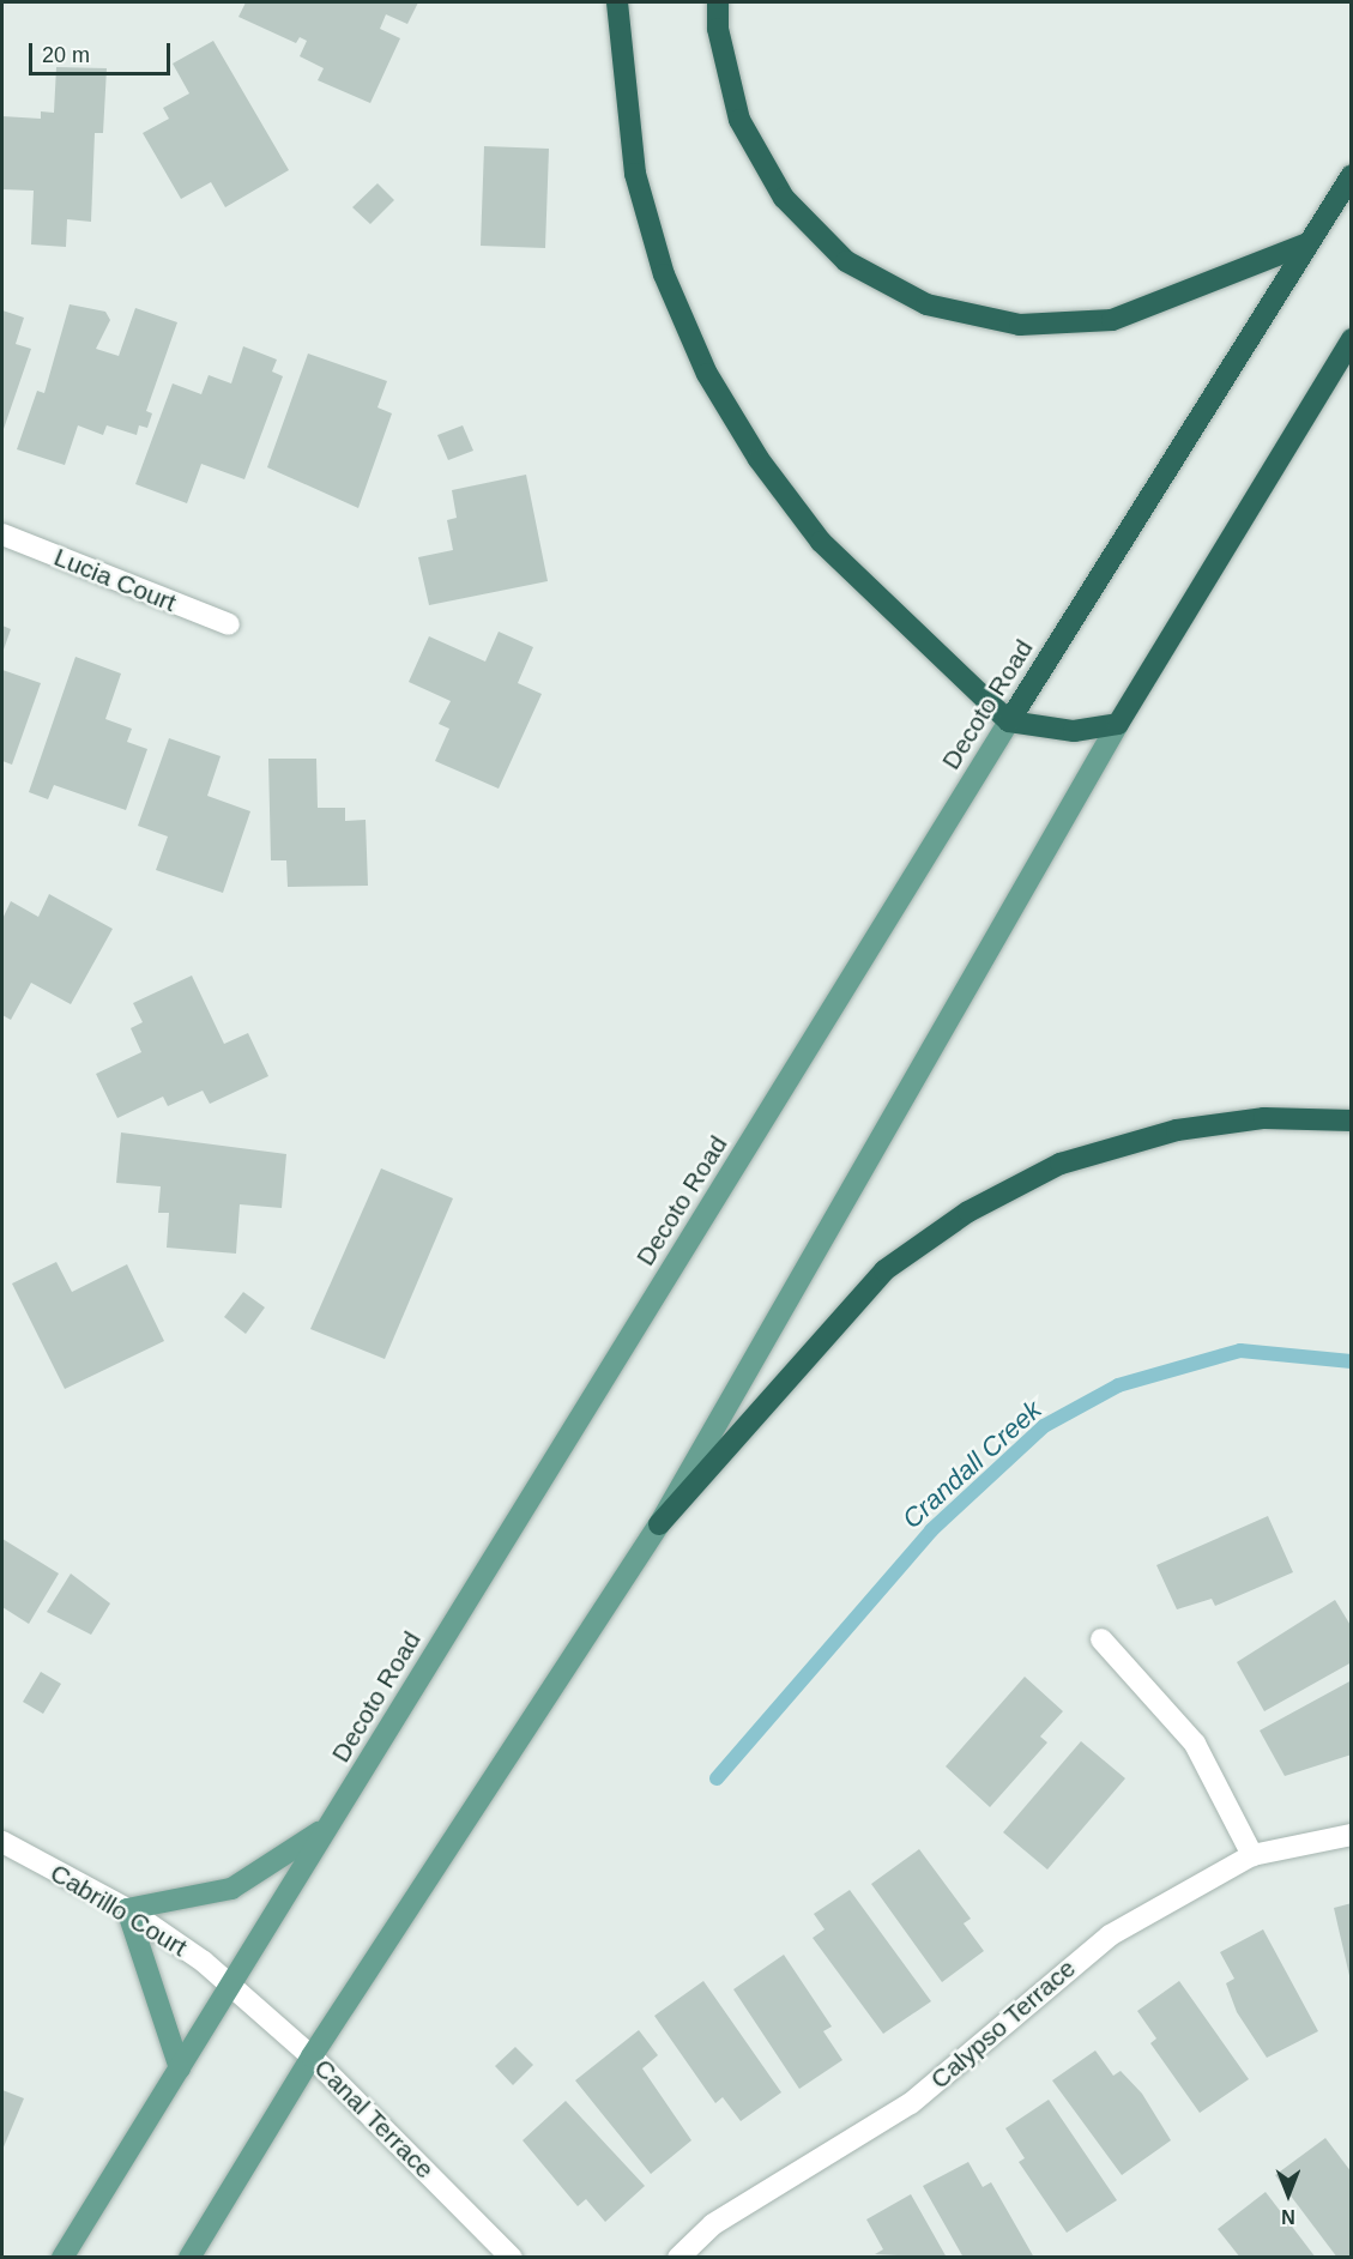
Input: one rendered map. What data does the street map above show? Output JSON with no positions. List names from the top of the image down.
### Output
{
  "streets": {
    "highway": ["Decoto Road"],
    "street": [
      "Lucia Court",
      "Cabrillo Court",
      "Calypso Terrace",
      "Canal Terrace"
    ]
  },
  "crossings": [
    ["Decoto Road", "Cabrillo Court"],
    ["Decoto Road", "Canal Terrace"],
    ["Cabrillo Court", "Canal Terrace"]
  ],
  "water": ["Crandall Creek"],
  "scale_bar": "20 m",
  "north": "bottom"
}
